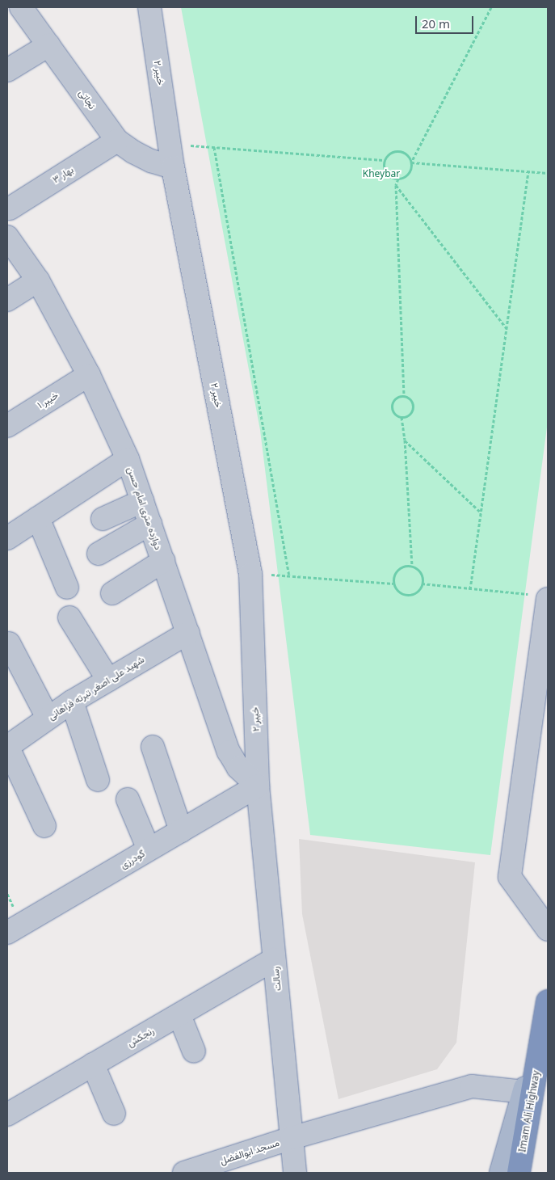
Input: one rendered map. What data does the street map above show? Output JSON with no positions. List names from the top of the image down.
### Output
{
  "streets": {
    "highway": ["Imam Ali Highway"],
    "street": [
      "خیبر ۲",
      "نجاتی",
      "بهار ۳",
      "خیبر ۱",
      "دوازده متری امام حسن",
      "شهید علی اصغر تبرته فراهانی",
      "گودرزی",
      "رسالت",
      "رنجکش",
      "مسجد ابوالفضل"
    ]
  },
  "crossings": [
    ["خیبر ۲", "نجاتی"],
    ["خیبر ۲", "دوازده متری امام حسن"],
    ["خیبر ۲", "گودرزی"],
    ["خیبر ۲", "رسالت"],
    ["نجاتی", "بهار ۳"],
    ["خیبر ۱", "دوازده متری امام حسن"],
    ["دوازده متری امام حسن", "شهید علی اصغر تبرته فراهانی"],
    ["دوازده متری امام حسن", "گودرزی"],
    ["دوازده متری امام حسن", "رسالت"],
    ["گودرزی", "رسالت"],
    ["رسالت", "رنجکش"],
    ["رسالت", "مسجد ابوالفضل"]
  ],
  "parks": ["Kheybar"],
  "scale_bar": "20 m"
}
